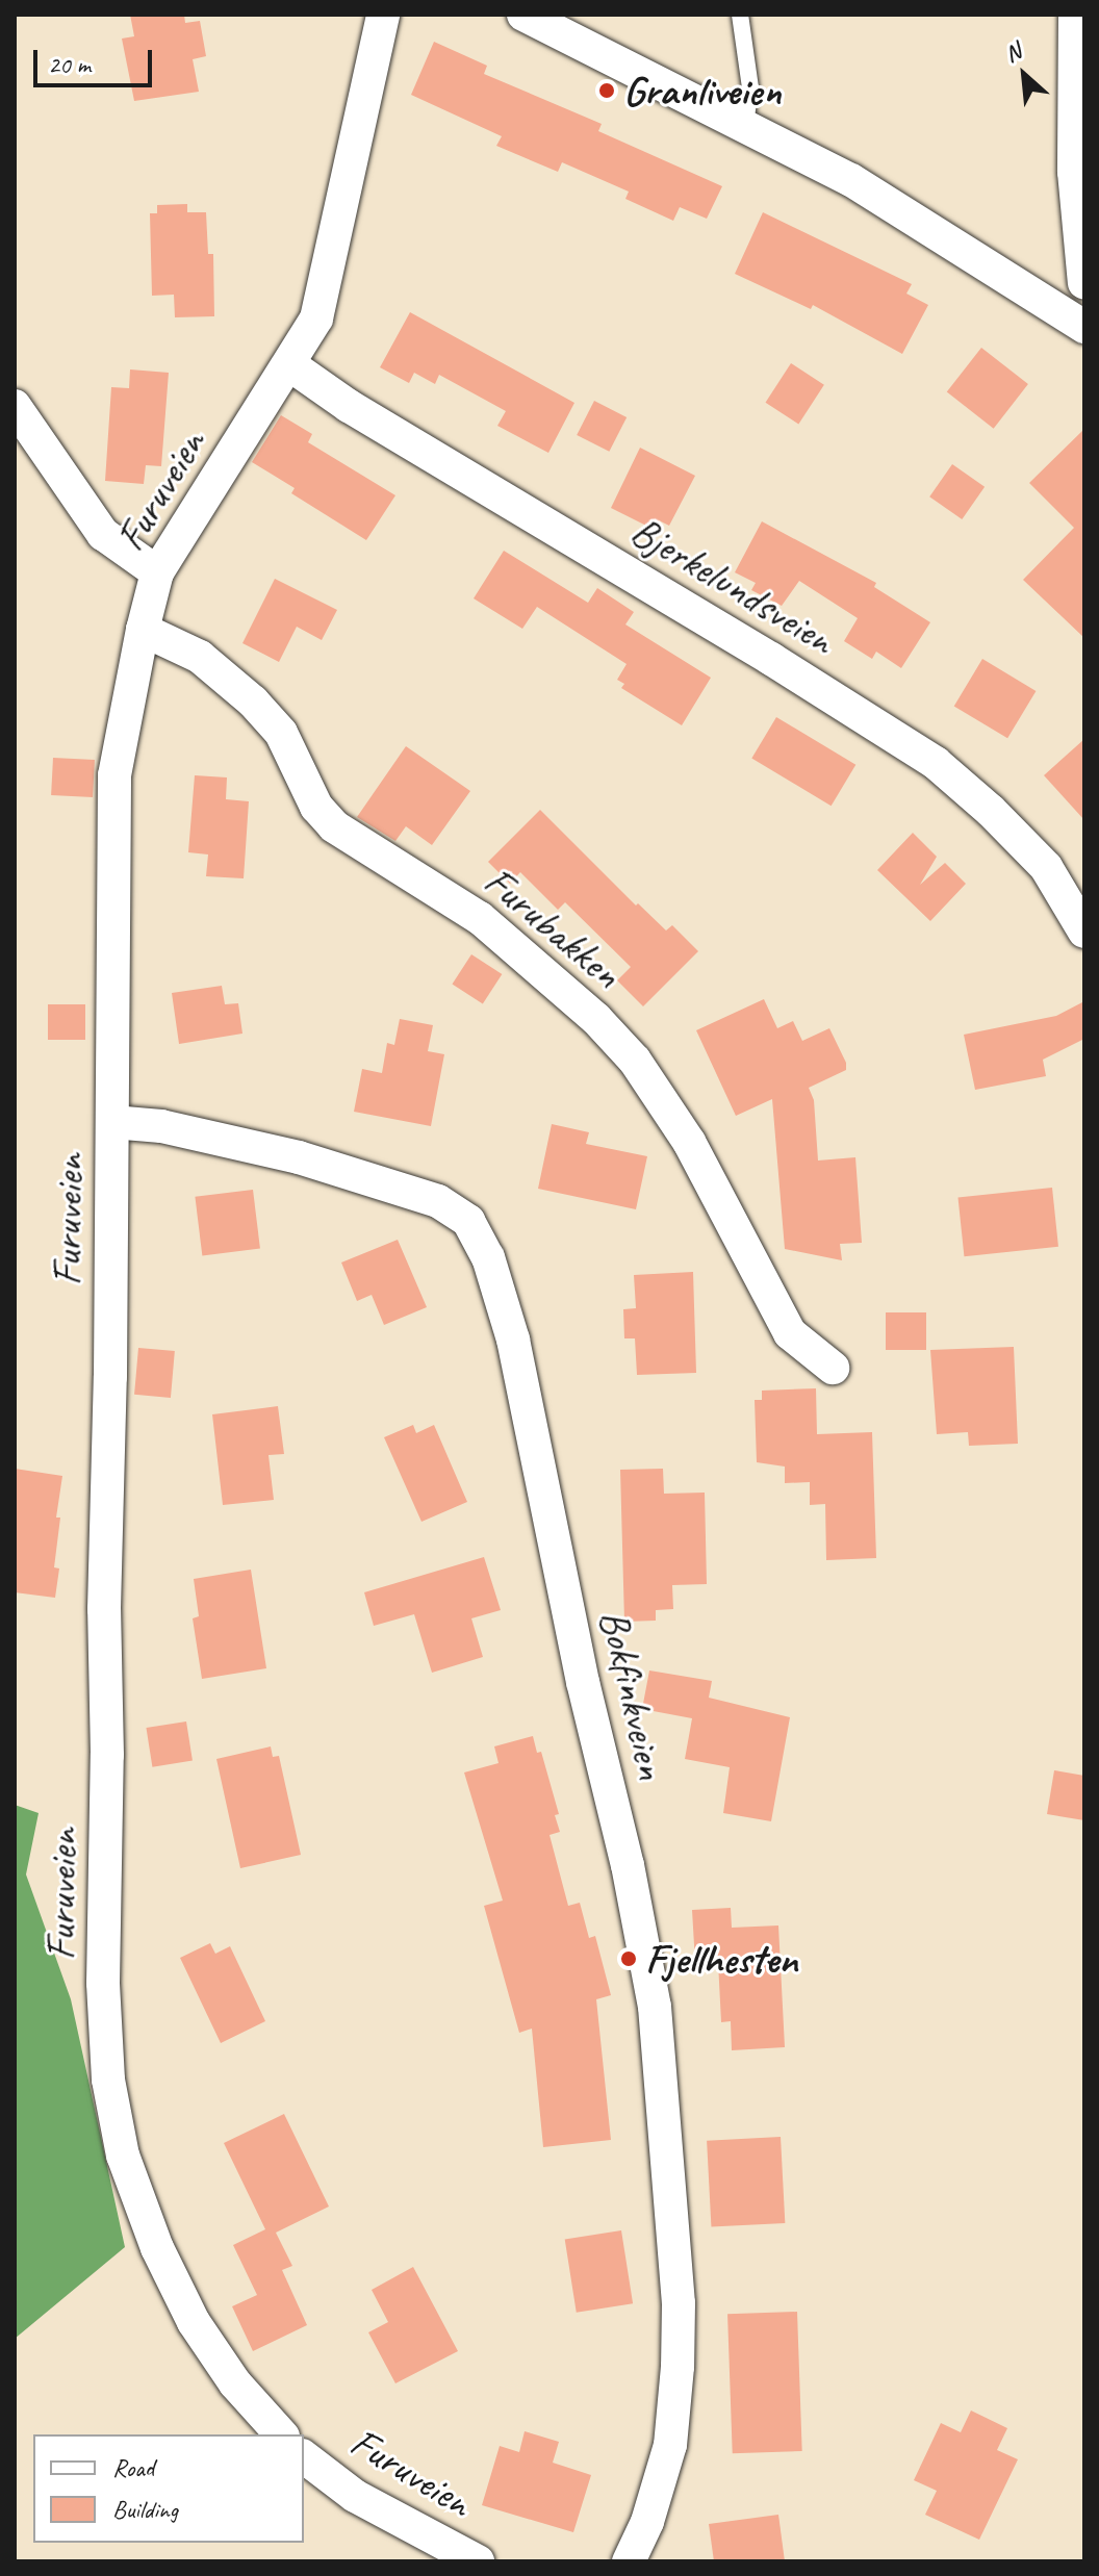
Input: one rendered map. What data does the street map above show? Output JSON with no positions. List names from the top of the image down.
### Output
{
  "streets": {
    "street": [
      "Furuveien",
      "Bjerkelundsveien",
      "Furubakken",
      "Bokfinkveien"
    ]
  },
  "crossings": [
    ["Furuveien", "Bjerkelundsveien"],
    ["Furuveien", "Furubakken"],
    ["Furuveien", "Bokfinkveien"]
  ],
  "places": ["Granliveien", "Fjellhesten"],
  "legend": ["Road", "Building"],
  "scale_bar": "20 m",
  "north": "top left"
}
